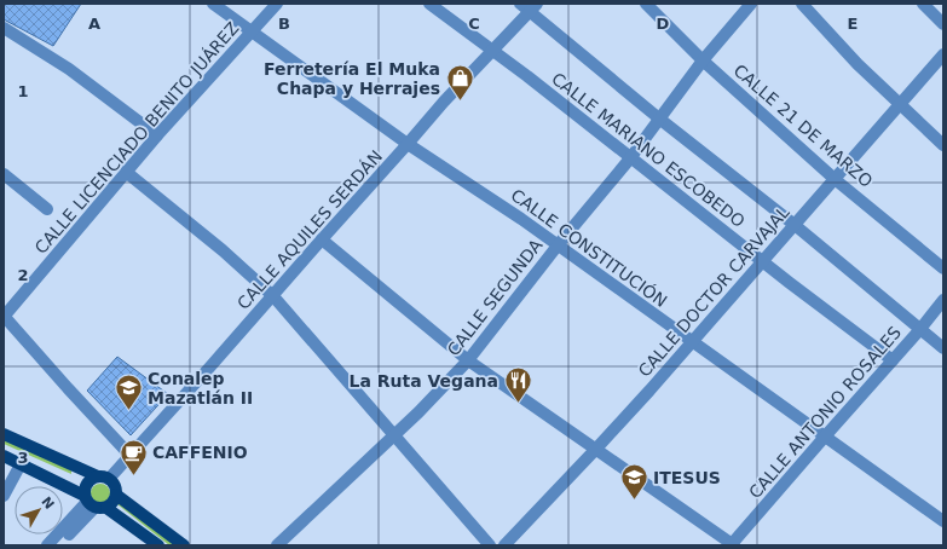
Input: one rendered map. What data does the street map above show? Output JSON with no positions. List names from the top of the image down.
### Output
{
  "streets": {
    "street": [
      "CALLE 21 DE MARZO",
      "CALLE LICENCIADO BENITO JUÁREZ",
      "CALLE MARIANO ESCOBEDO",
      "CALLE AQUILES SERDÁN",
      "CALLE CONSTITUCIÓN",
      "CALLE DOCTOR CARVAJAL",
      "CALLE SEGUNDA",
      "CALLE ANTONIO ROSALES"
    ]
  },
  "crossings": [
    ["CALLE 21 DE MARZO", "CALLE DOCTOR CARVAJAL"],
    ["CALLE 21 DE MARZO", "CALLE SEGUNDA"],
    ["CALLE LICENCIADO BENITO JUÁREZ", "CALLE CONSTITUCIÓN"],
    ["CALLE MARIANO ESCOBEDO", "CALLE AQUILES SERDÁN"],
    ["CALLE MARIANO ESCOBEDO", "CALLE DOCTOR CARVAJAL"],
    ["CALLE MARIANO ESCOBEDO", "CALLE SEGUNDA"],
    ["CALLE MARIANO ESCOBEDO", "CALLE ANTONIO ROSALES"],
    ["CALLE AQUILES SERDÁN", "CALLE CONSTITUCIÓN"],
    ["CALLE CONSTITUCIÓN", "CALLE DOCTOR CARVAJAL"],
    ["CALLE CONSTITUCIÓN", "CALLE SEGUNDA"],
    ["CALLE CONSTITUCIÓN", "CALLE ANTONIO ROSALES"]
  ],
  "places": {
    "shop": ["Ferretería El Muka Chapa y Herrajes"],
    "restaurant": ["La Ruta Vegana"],
    "school or university": ["Conalep Mazatlán II", "ITESUS"],
    "cafe": ["CAFFENIO"]
  },
  "north": "top right",
  "grid": {
    "columns": [
      "A",
      "B",
      "C",
      "D",
      "E"
    ],
    "rows": ["1", "2", "3"]
  }
}
